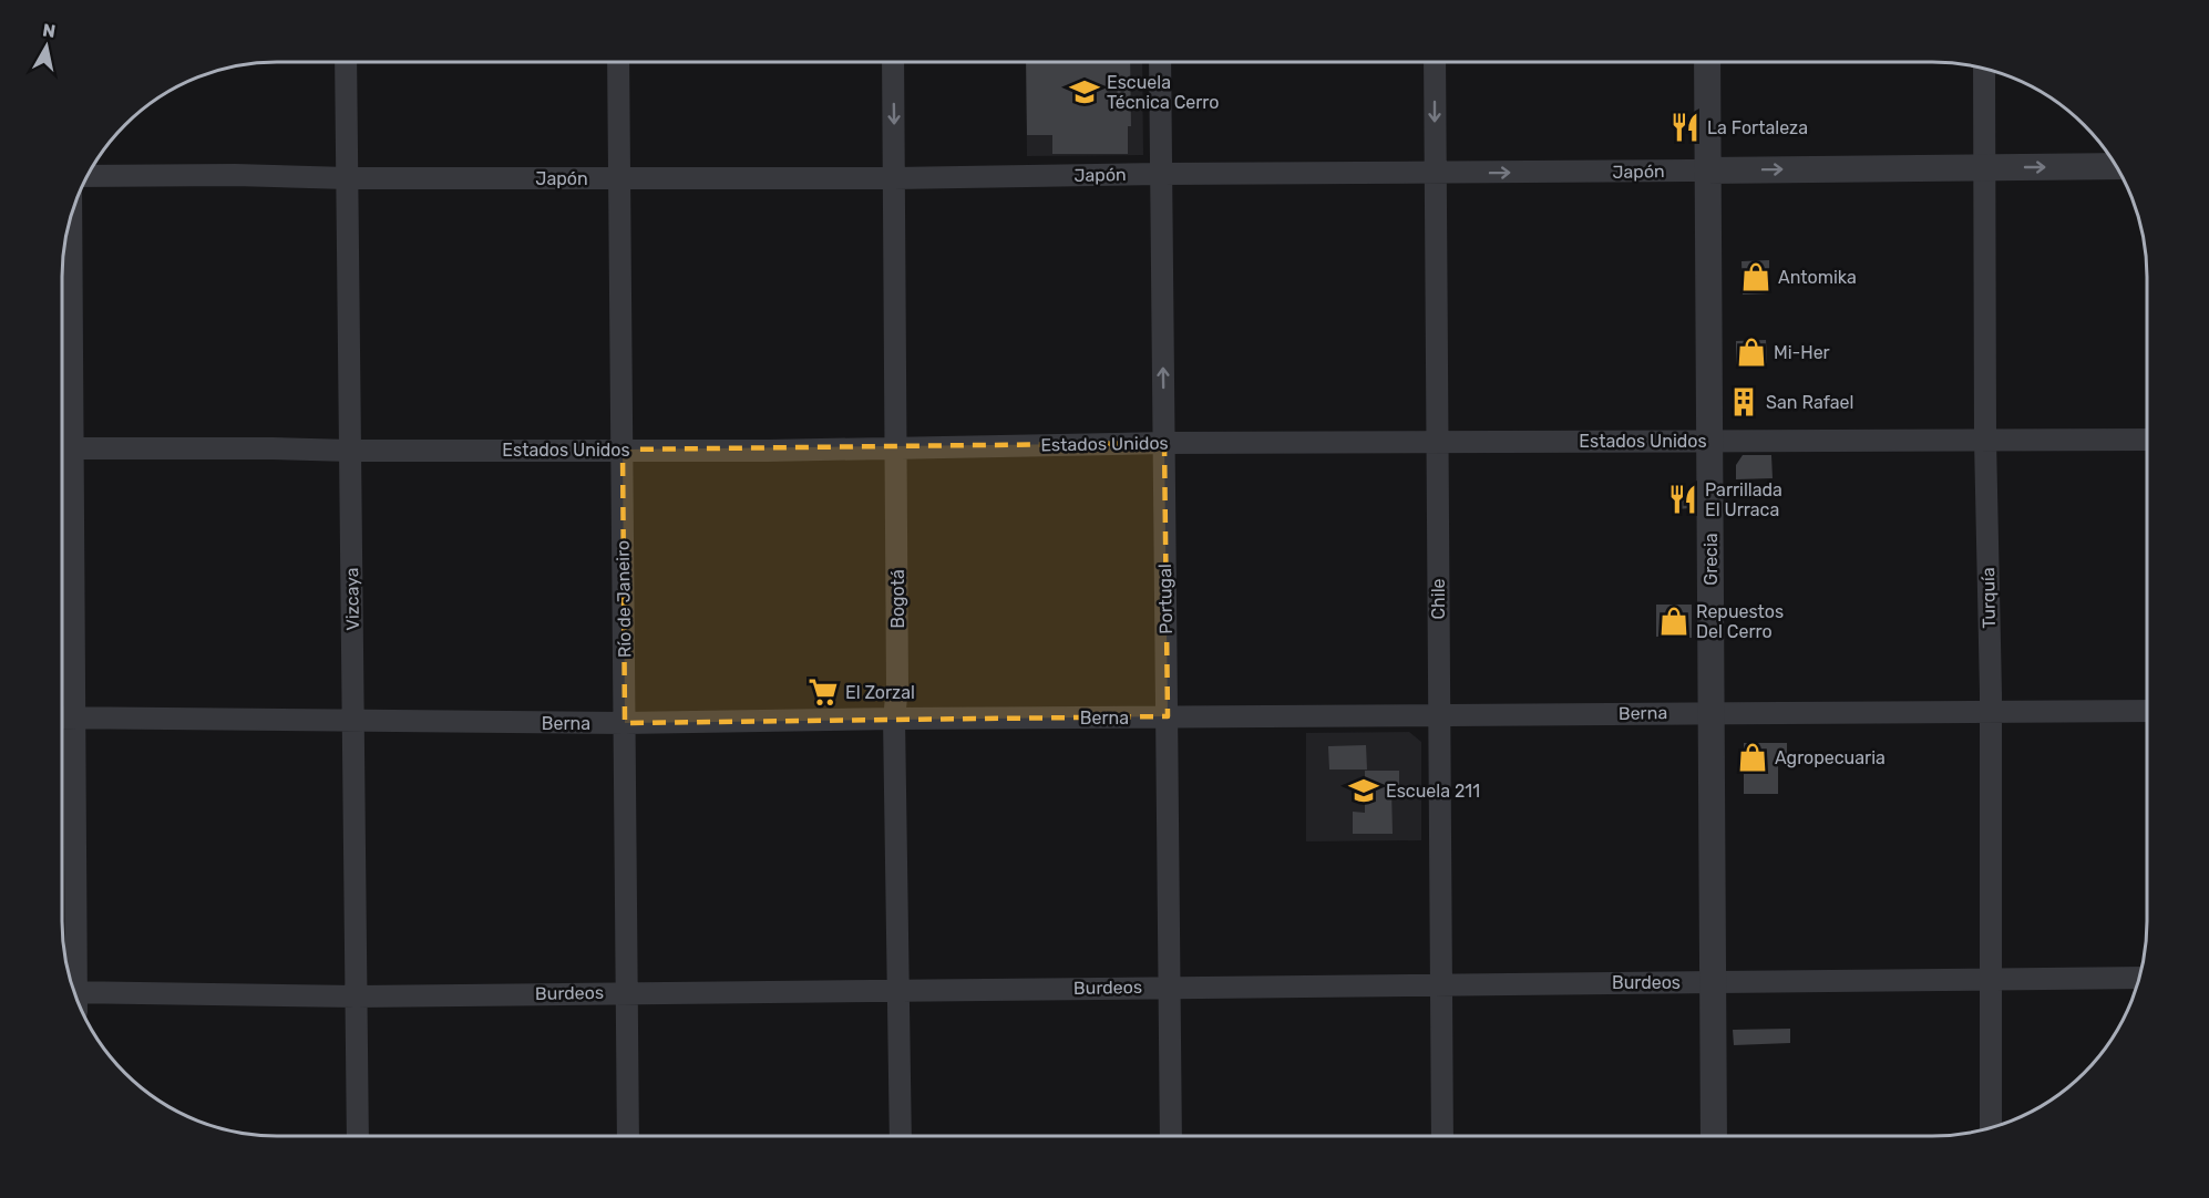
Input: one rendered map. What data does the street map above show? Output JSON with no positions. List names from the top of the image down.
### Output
{
  "streets": {
    "street": [
      "Japón",
      "Estados Unidos",
      "Grecia",
      "Turquía",
      "Vizcaya",
      "Río de Janeiro",
      "Bogotá",
      "Portugal",
      "Chile",
      "Berna",
      "Burdeos"
    ]
  },
  "crossings": [
    ["Japón", "Grecia"],
    ["Japón", "Turquía"],
    ["Japón", "Vizcaya"],
    ["Japón", "Río de Janeiro"],
    ["Japón", "Bogotá"],
    ["Japón", "Portugal"],
    ["Japón", "Chile"],
    ["Estados Unidos", "Grecia"],
    ["Estados Unidos", "Turquía"],
    ["Estados Unidos", "Vizcaya"],
    ["Estados Unidos", "Río de Janeiro"],
    ["Estados Unidos", "Bogotá"],
    ["Estados Unidos", "Portugal"],
    ["Estados Unidos", "Chile"],
    ["Grecia", "Berna"],
    ["Grecia", "Burdeos"],
    ["Turquía", "Berna"],
    ["Turquía", "Burdeos"],
    ["Vizcaya", "Berna"],
    ["Vizcaya", "Burdeos"],
    ["Río de Janeiro", "Berna"],
    ["Río de Janeiro", "Burdeos"],
    ["Bogotá", "Berna"],
    ["Bogotá", "Burdeos"],
    ["Portugal", "Berna"],
    ["Portugal", "Burdeos"],
    ["Chile", "Berna"],
    ["Chile", "Burdeos"]
  ],
  "places": {
    "school or university": ["Escuela Técnica Cerro", "Escuela 211"],
    "restaurant": ["La Fortaleza", "Parrillada El Urraca"],
    "shop": [
      "Antomika",
      "Mi-Her",
      "Repuestos Del Cerro",
      "Agropecuaria"
    ],
    "building": ["San Rafael"],
    "supermarket": ["El Zorzal"]
  },
  "north": "top"
}
